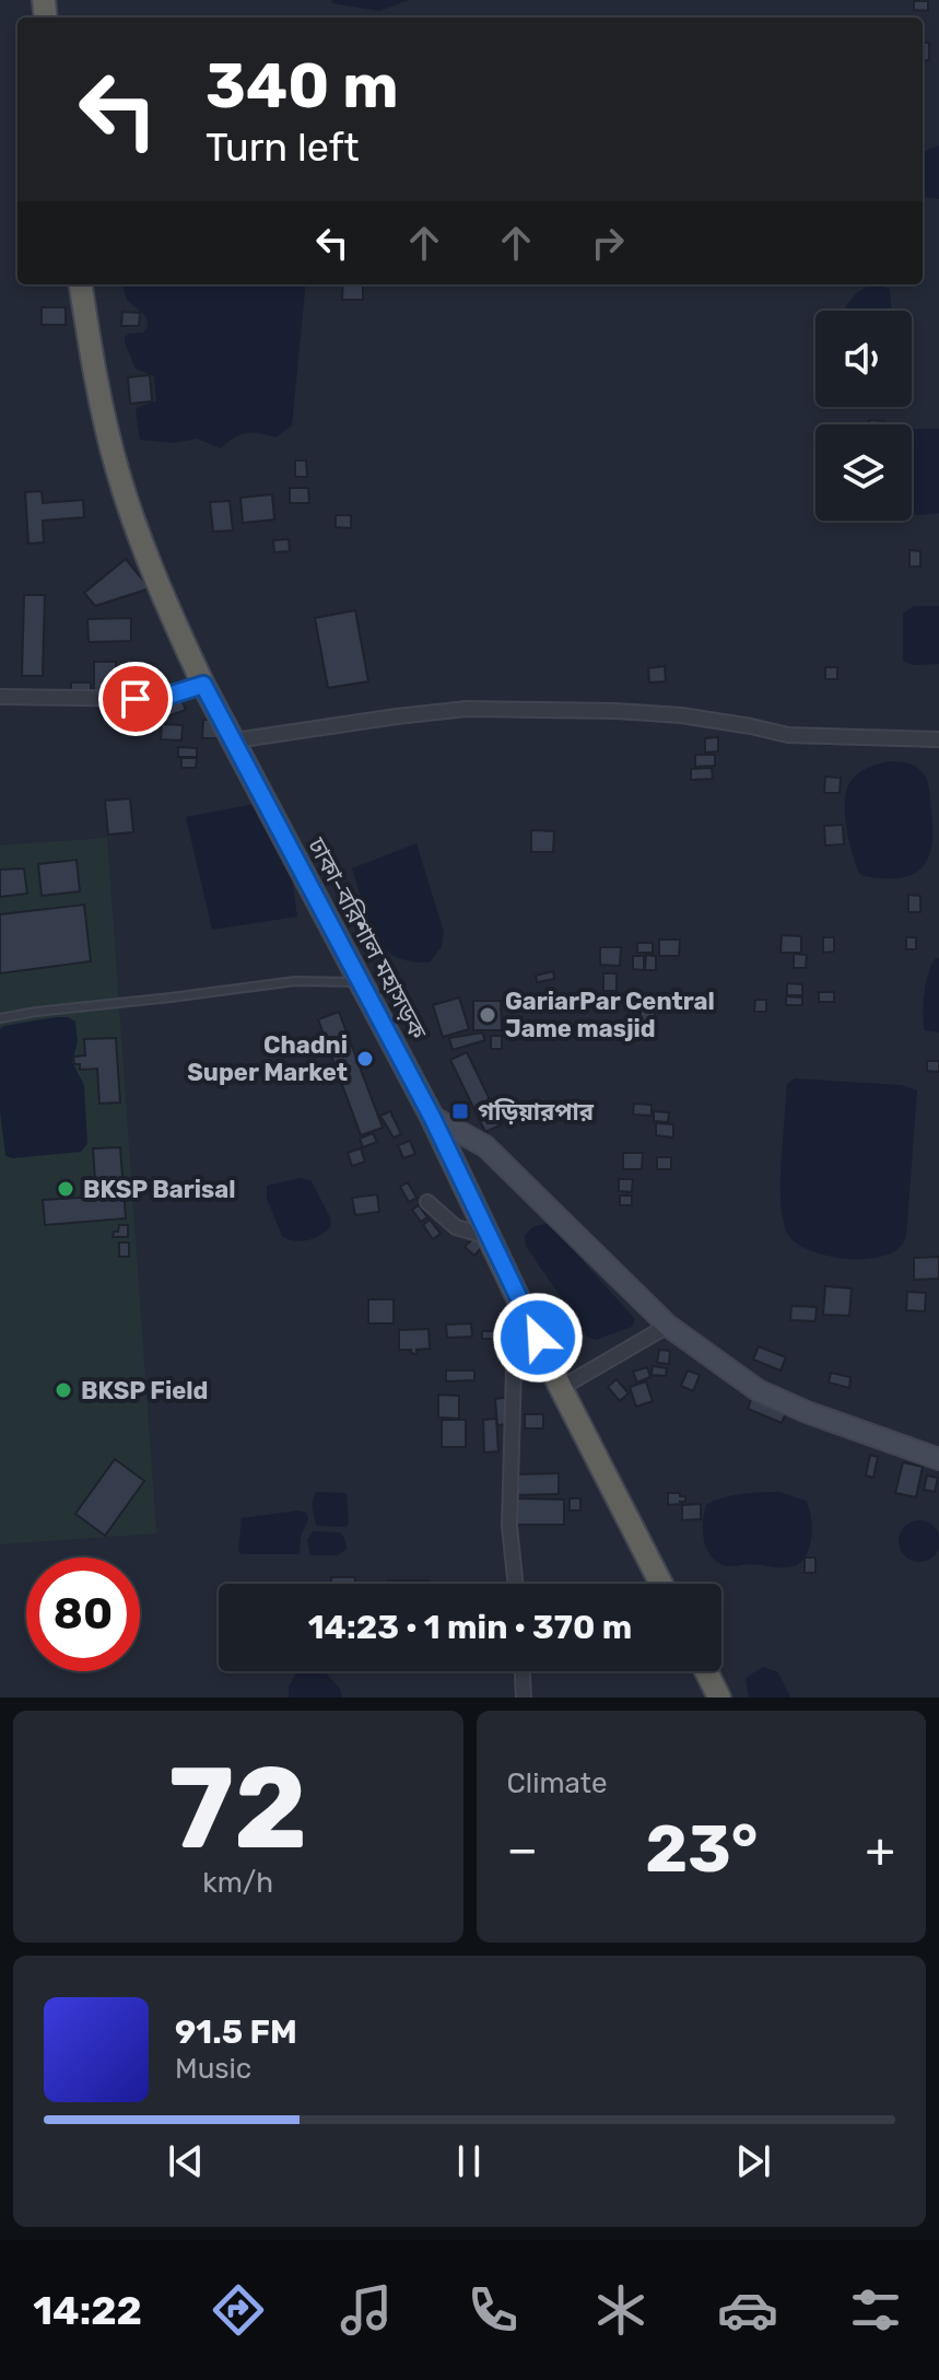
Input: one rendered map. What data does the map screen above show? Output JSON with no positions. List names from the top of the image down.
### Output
{
  "streets": {
    "highway": ["ঢাকা-বরিশাল মহাসড়ক"]
  },
  "places": {
    "other": [
      "GariarPar Central Jame masjid",
      "Chadni Super Market",
      "BKSP Barisal",
      "BKSP Field"
    ],
    "transit": ["গড়িয়ারপার"]
  },
  "page": {
    "turn": ["340 m", "Turn left"],
    "limit": "80",
    "trip": "14:23 · 1 min · 370 m",
    "tile": [
      ["72", "km/h"],
      "Climate"
    ],
    "heat": ["−", "23°", "+"],
    "song": ["91.5 FM", "Music"],
    "tabs": "14:22"
  }
}
